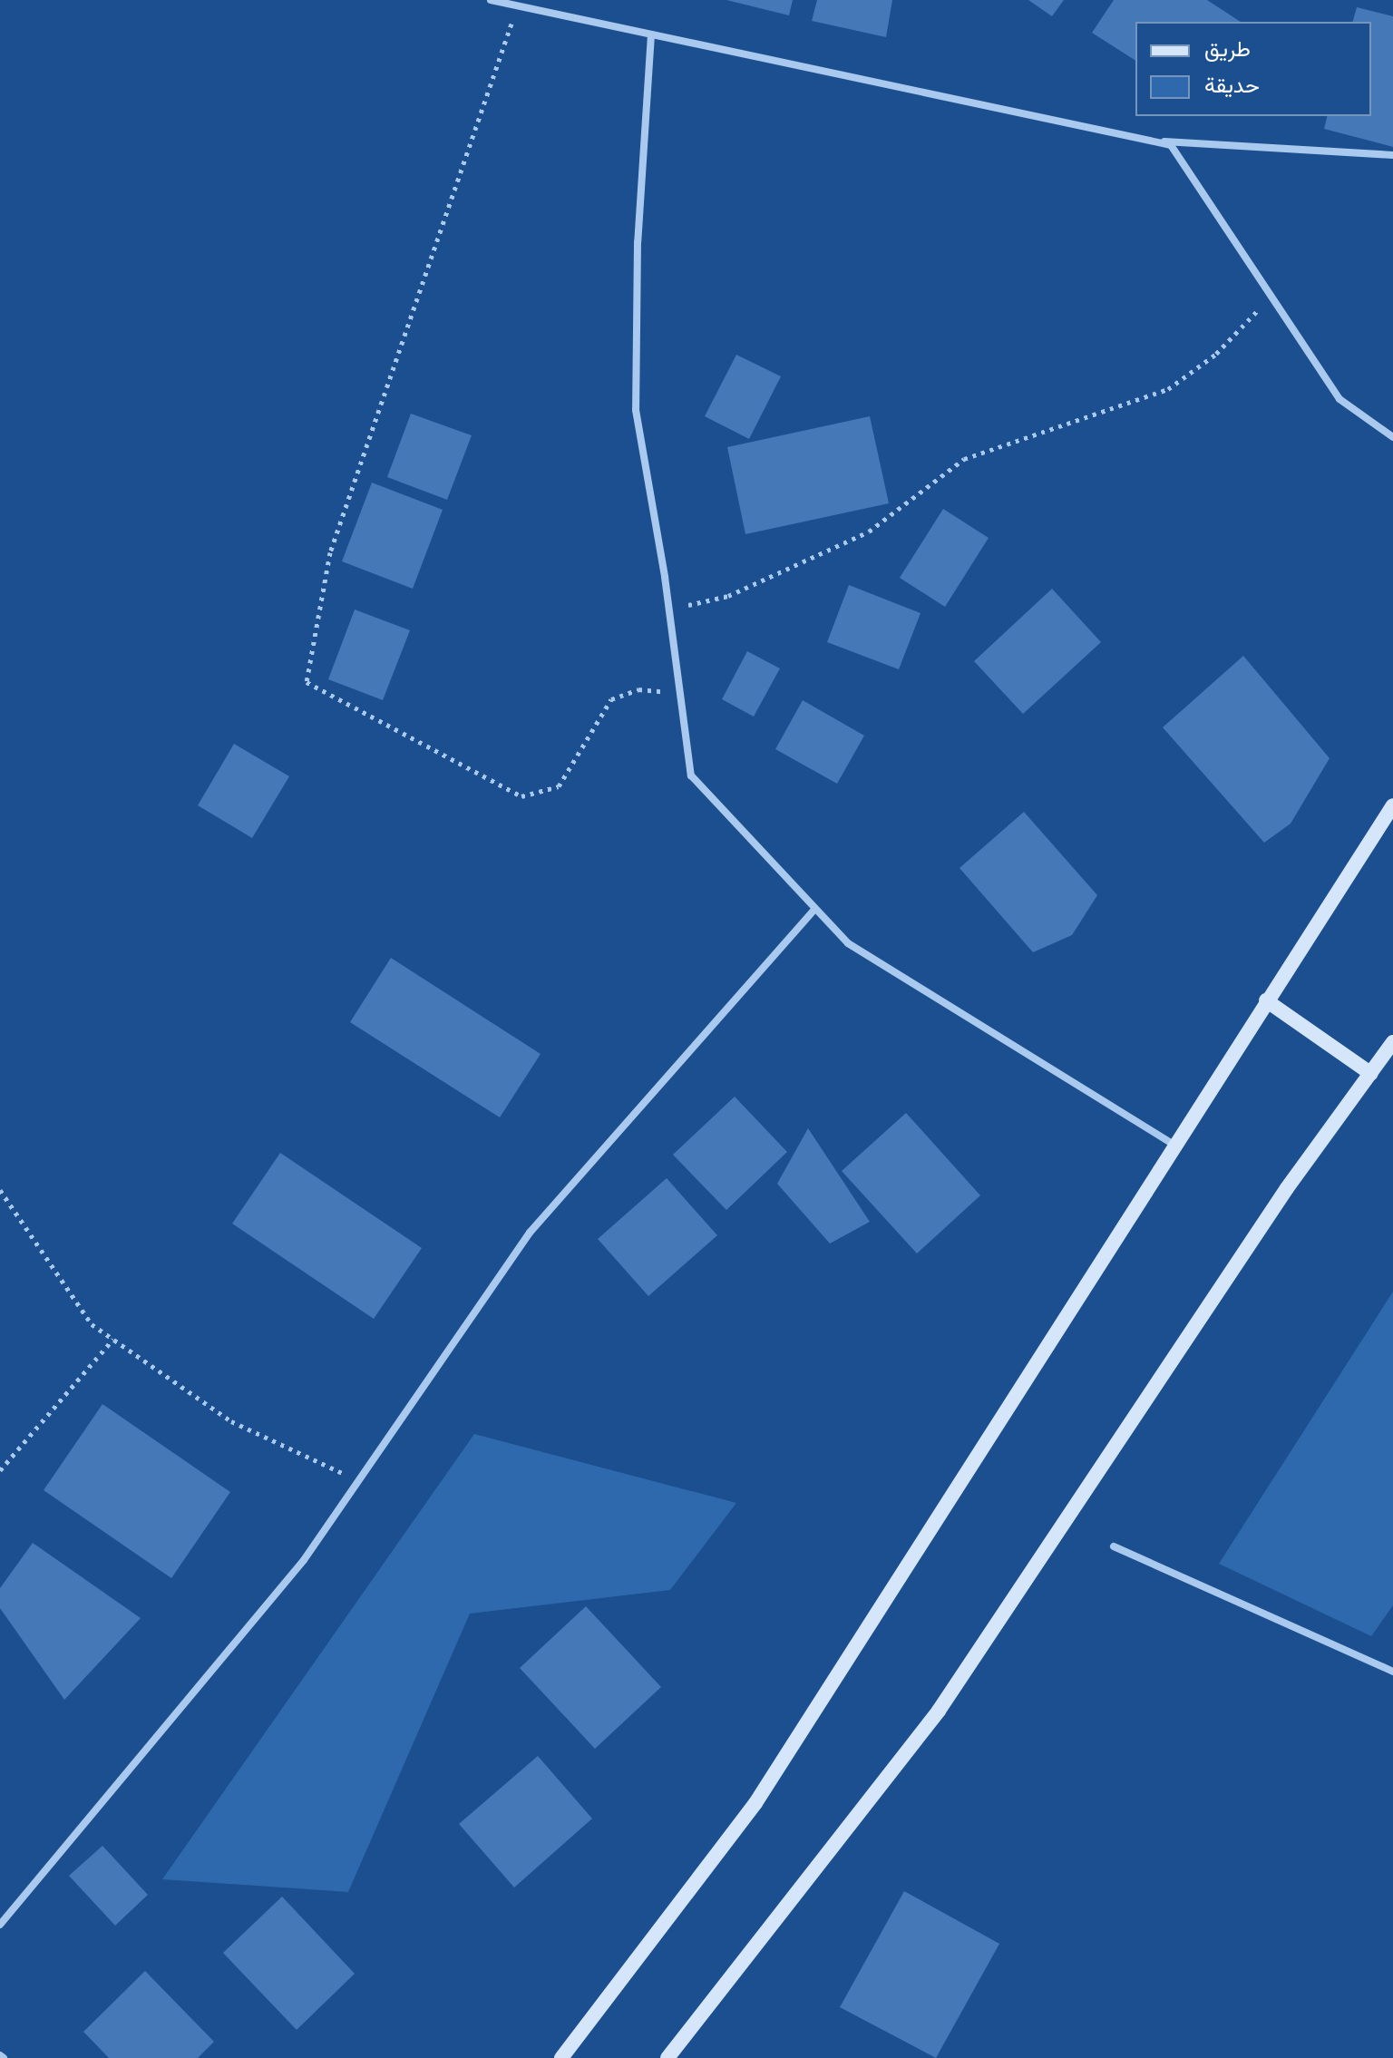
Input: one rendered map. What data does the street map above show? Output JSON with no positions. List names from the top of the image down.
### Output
{
  "legend": ["طريق", "حديقة"]
}
